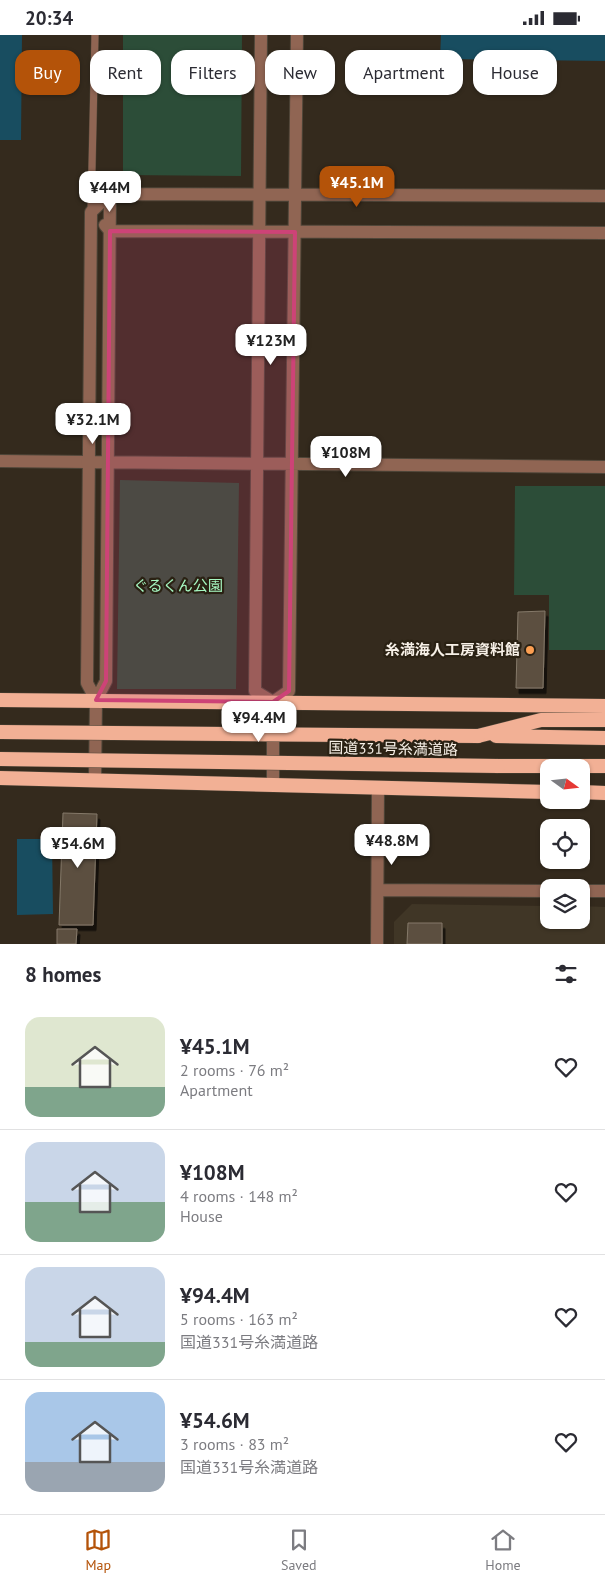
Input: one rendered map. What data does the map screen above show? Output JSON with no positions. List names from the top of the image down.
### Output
{
  "streets": {
    "highway": ["国道331号糸満道路"]
  },
  "parks": ["ぐるくん公園"],
  "places": ["糸満海人工房資料館"],
  "north": "right",
  "page": {
    "status": "20:34",
    "chip": [
      "Buy",
      "Rent",
      "Filters",
      "New",
      "Apartment",
      "House"
    ],
    "price": [
      "¥45.1M",
      "¥44M",
      "¥123M",
      "¥32.1M",
      "¥108M",
      "¥94.4M",
      "¥48.8M",
      "¥54.6M"
    ],
    "heading": "8 homes",
    "list": [
      {
        "name": "¥45.1M",
        "note": "2 rooms · 76 m² · Apartment"
      },
      {
        "name": "¥108M",
        "note": "4 rooms · 148 m² · House"
      },
      {
        "name": "¥94.4M",
        "note": "5 rooms · 163 m² · 国道331号糸満道路"
      },
      {
        "name": "¥54.6M",
        "note": "3 rooms · 83 m² · 国道331号糸満道路"
      }
    ],
    "tabs": ["Map", "Saved", "Home"]
  }
}
